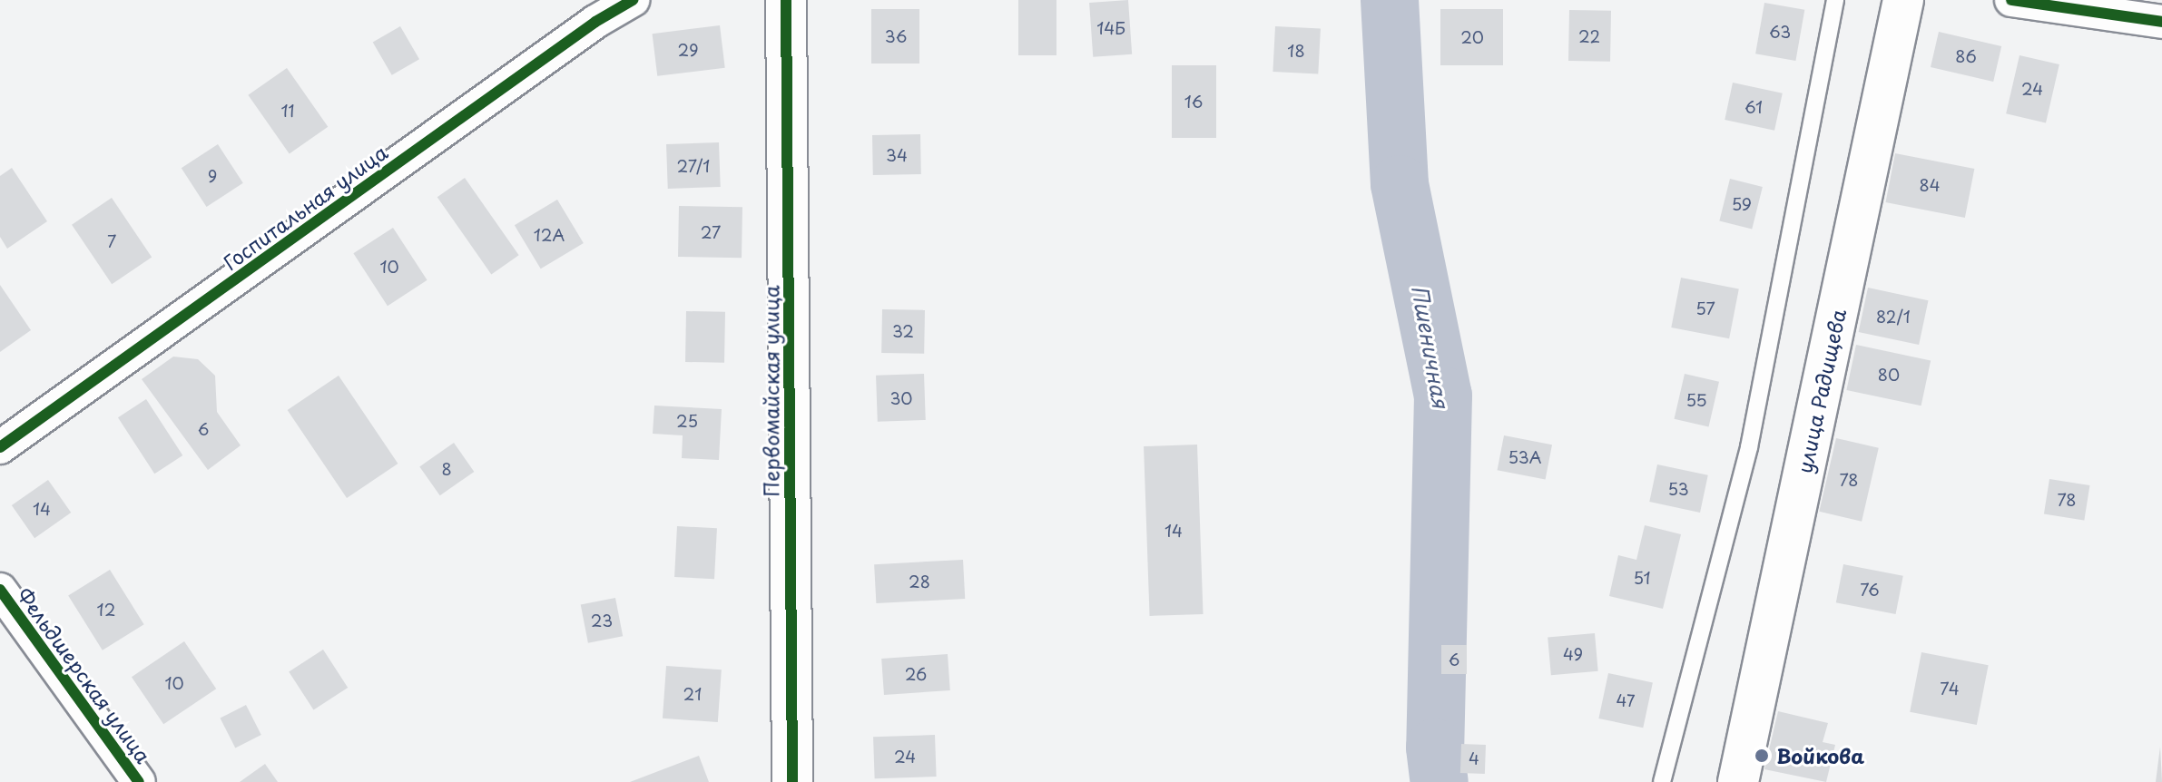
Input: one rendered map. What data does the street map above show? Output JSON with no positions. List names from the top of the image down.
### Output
{
  "streets": {
    "main road": ["Первомайская улица", "улица Радищева"],
    "street": ["Госпитальная улица", "Фельдшерская улица"]
  },
  "water": ["Пшеничная"],
  "places": ["Войкова"],
  "house_numbers": [
    "14Б",
    "63",
    "36",
    "22",
    "20",
    "29",
    "18",
    "86",
    "24",
    "16",
    "61",
    "11",
    "34",
    "27/1",
    "9",
    "84",
    "59",
    "27",
    "12А",
    "7",
    "10",
    "57",
    "82/1",
    "32",
    "80",
    "30",
    "55",
    "25",
    "6",
    "53А",
    "8",
    "78",
    "53",
    "78",
    "14",
    "14",
    "51",
    "28",
    "76",
    "12",
    "23",
    "49",
    "6",
    "26",
    "10",
    "74",
    "21",
    "47",
    "24",
    "4"
  ]
}
